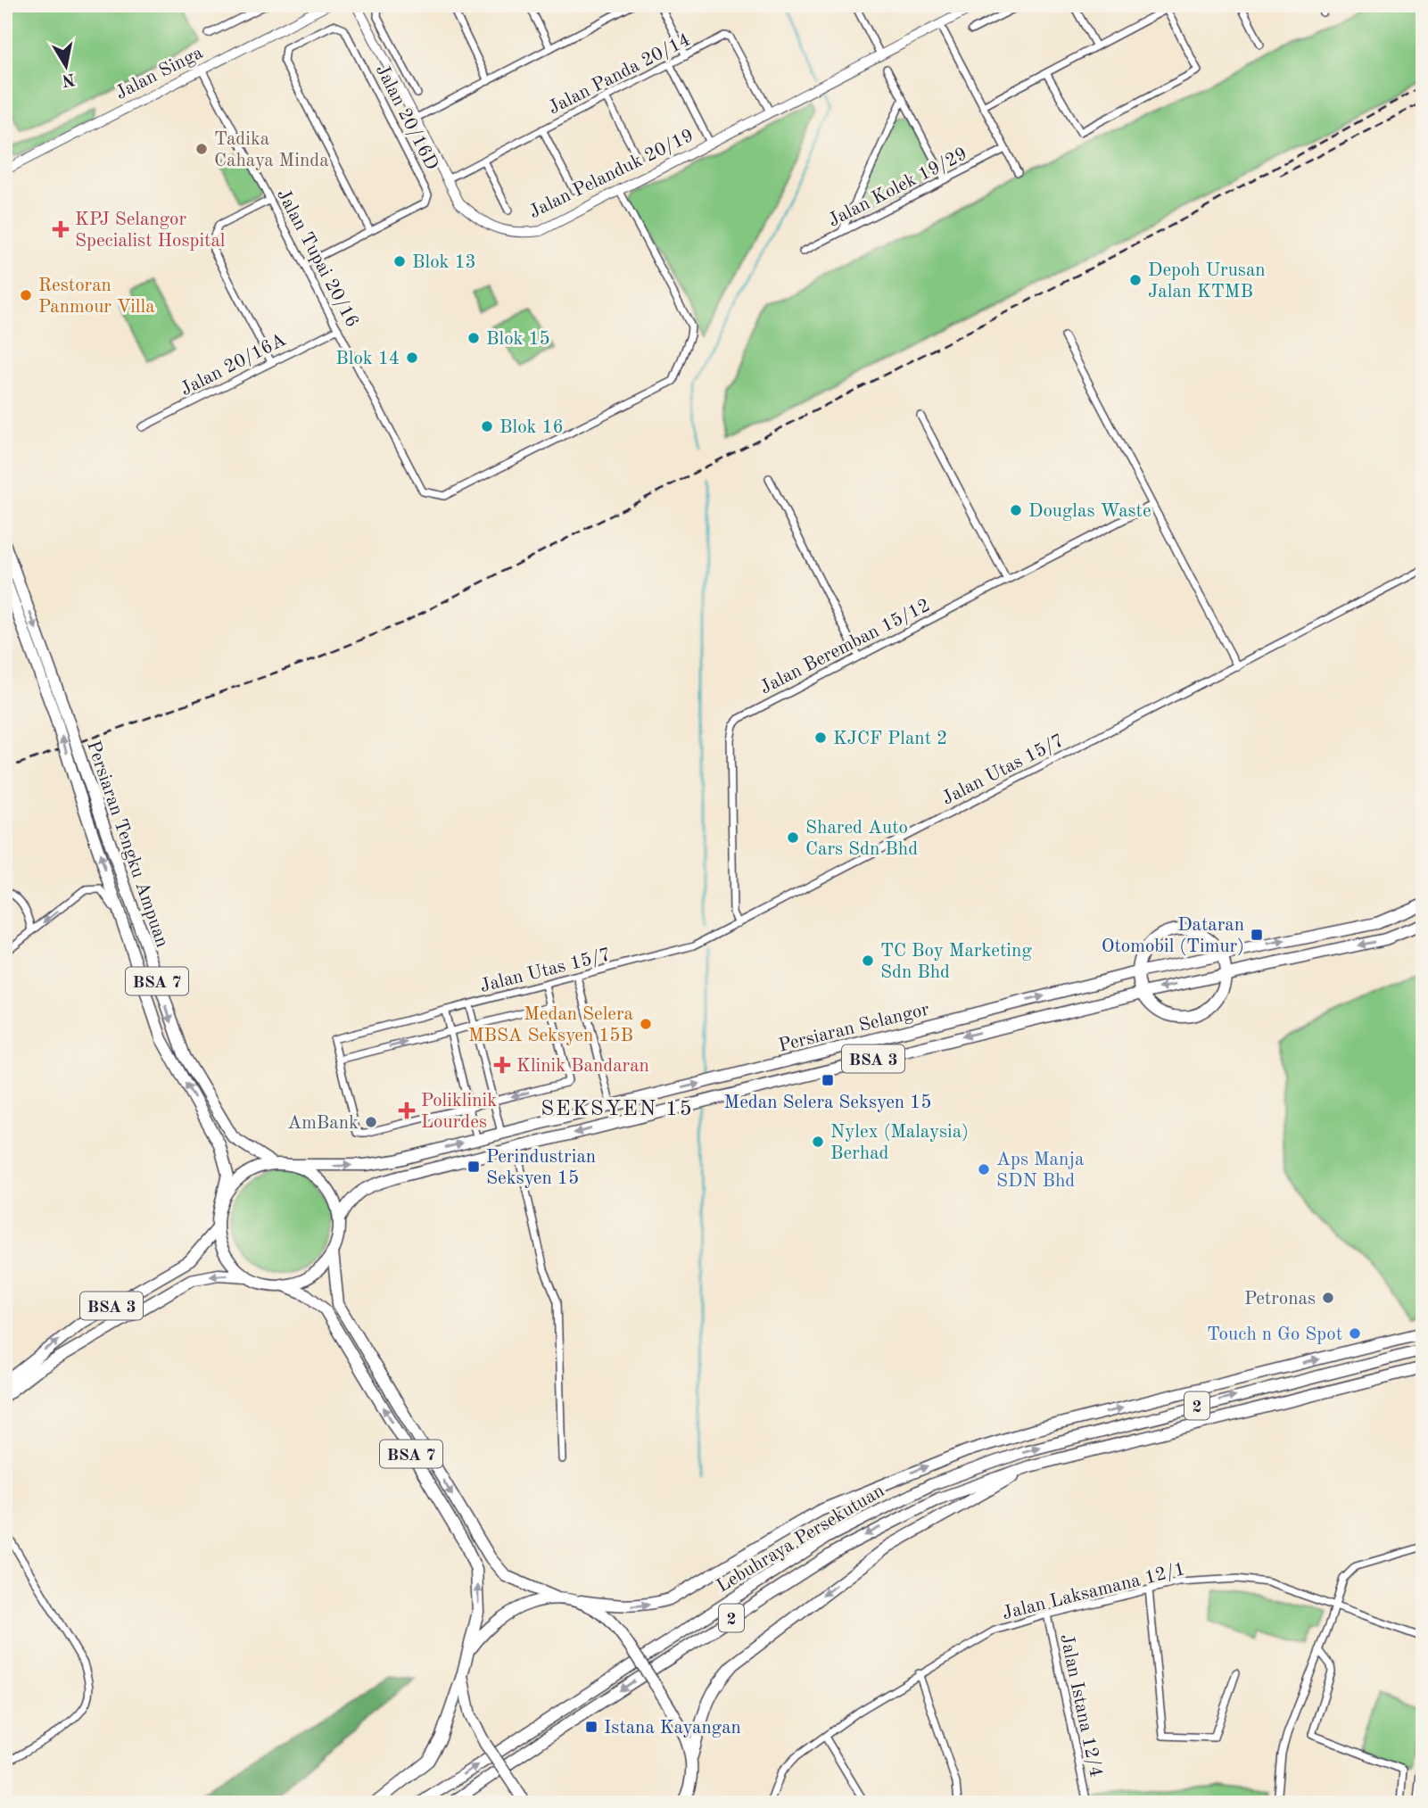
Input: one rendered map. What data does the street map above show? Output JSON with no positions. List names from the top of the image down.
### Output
{
  "streets": {
    "main road": [
      "Persiaran Tengku Ampuan",
      "BSA 7",
      "Persiaran Selangor",
      "BSA 3",
      "2",
      "Lebuhraya Persekutuan"
    ],
    "street": [
      "Jalan Singa",
      "Jalan Panda 20/14",
      "Jalan 20/16D",
      "Jalan Pelanduk 20/19",
      "Jalan Kolek 19/29",
      "Jalan Tupai 20/16",
      "Jalan 20/16A",
      "Jalan Beremban 15/12",
      "Jalan Utas 15/7",
      "Jalan Laksamana 12/1",
      "Jalan Istana 12/4"
    ]
  },
  "crossings": [
    ["Jalan Singa", "Jalan Tupai 20/16"],
    ["Jalan Panda 20/14", "Jalan Pelanduk 20/19"],
    ["Jalan 20/16D", "Jalan Tupai 20/16"],
    ["Jalan Pelanduk 20/19", "Jalan Tupai 20/16"],
    ["Jalan Tupai 20/16", "Jalan 20/16A"],
    ["Jalan Beremban 15/12", "Jalan Utas 15/7"],
    ["Persiaran Tengku Ampuan", "BSA 7"],
    ["Persiaran Tengku Ampuan", "Persiaran Selangor"],
    ["Persiaran Tengku Ampuan", "BSA 3"],
    ["BSA 7", "Persiaran Selangor"],
    ["BSA 7", "BSA 3"],
    ["Persiaran Selangor", "BSA 3"],
    ["Jalan Laksamana 12/1", "Jalan Istana 12/4"]
  ],
  "districts": ["SEKSYEN 15"],
  "places": {
    "other": [
      "Tadika Cahaya Minda",
      "Blok 13",
      "Depoh Urusan Jalan KTMB",
      "Restoran Panmour Villa",
      "Blok 15",
      "Blok 14",
      "Blok 16",
      "Douglas Waste",
      "KJCF Plant 2",
      "Shared Auto Cars Sdn Bhd",
      "TC Boy Marketing Sdn Bhd",
      "Medan Selera MBSA Seksyen 15B",
      "AmBank",
      "Nylex (Malaysia) Berhad",
      "Aps Manja SDN Bhd",
      "Petronas",
      "Touch n Go Spot"
    ],
    "health": ["KPJ Selangor Specialist Hospital", "Klinik Bandaran", "Poliklinik Lourdes"],
    "transit": [
      "Dataran Otomobil (Timur)",
      "Medan Selera Seksyen 15",
      "Perindustrian Seksyen 15",
      "Istana Kayangan"
    ]
  },
  "north": "bottom"
}
